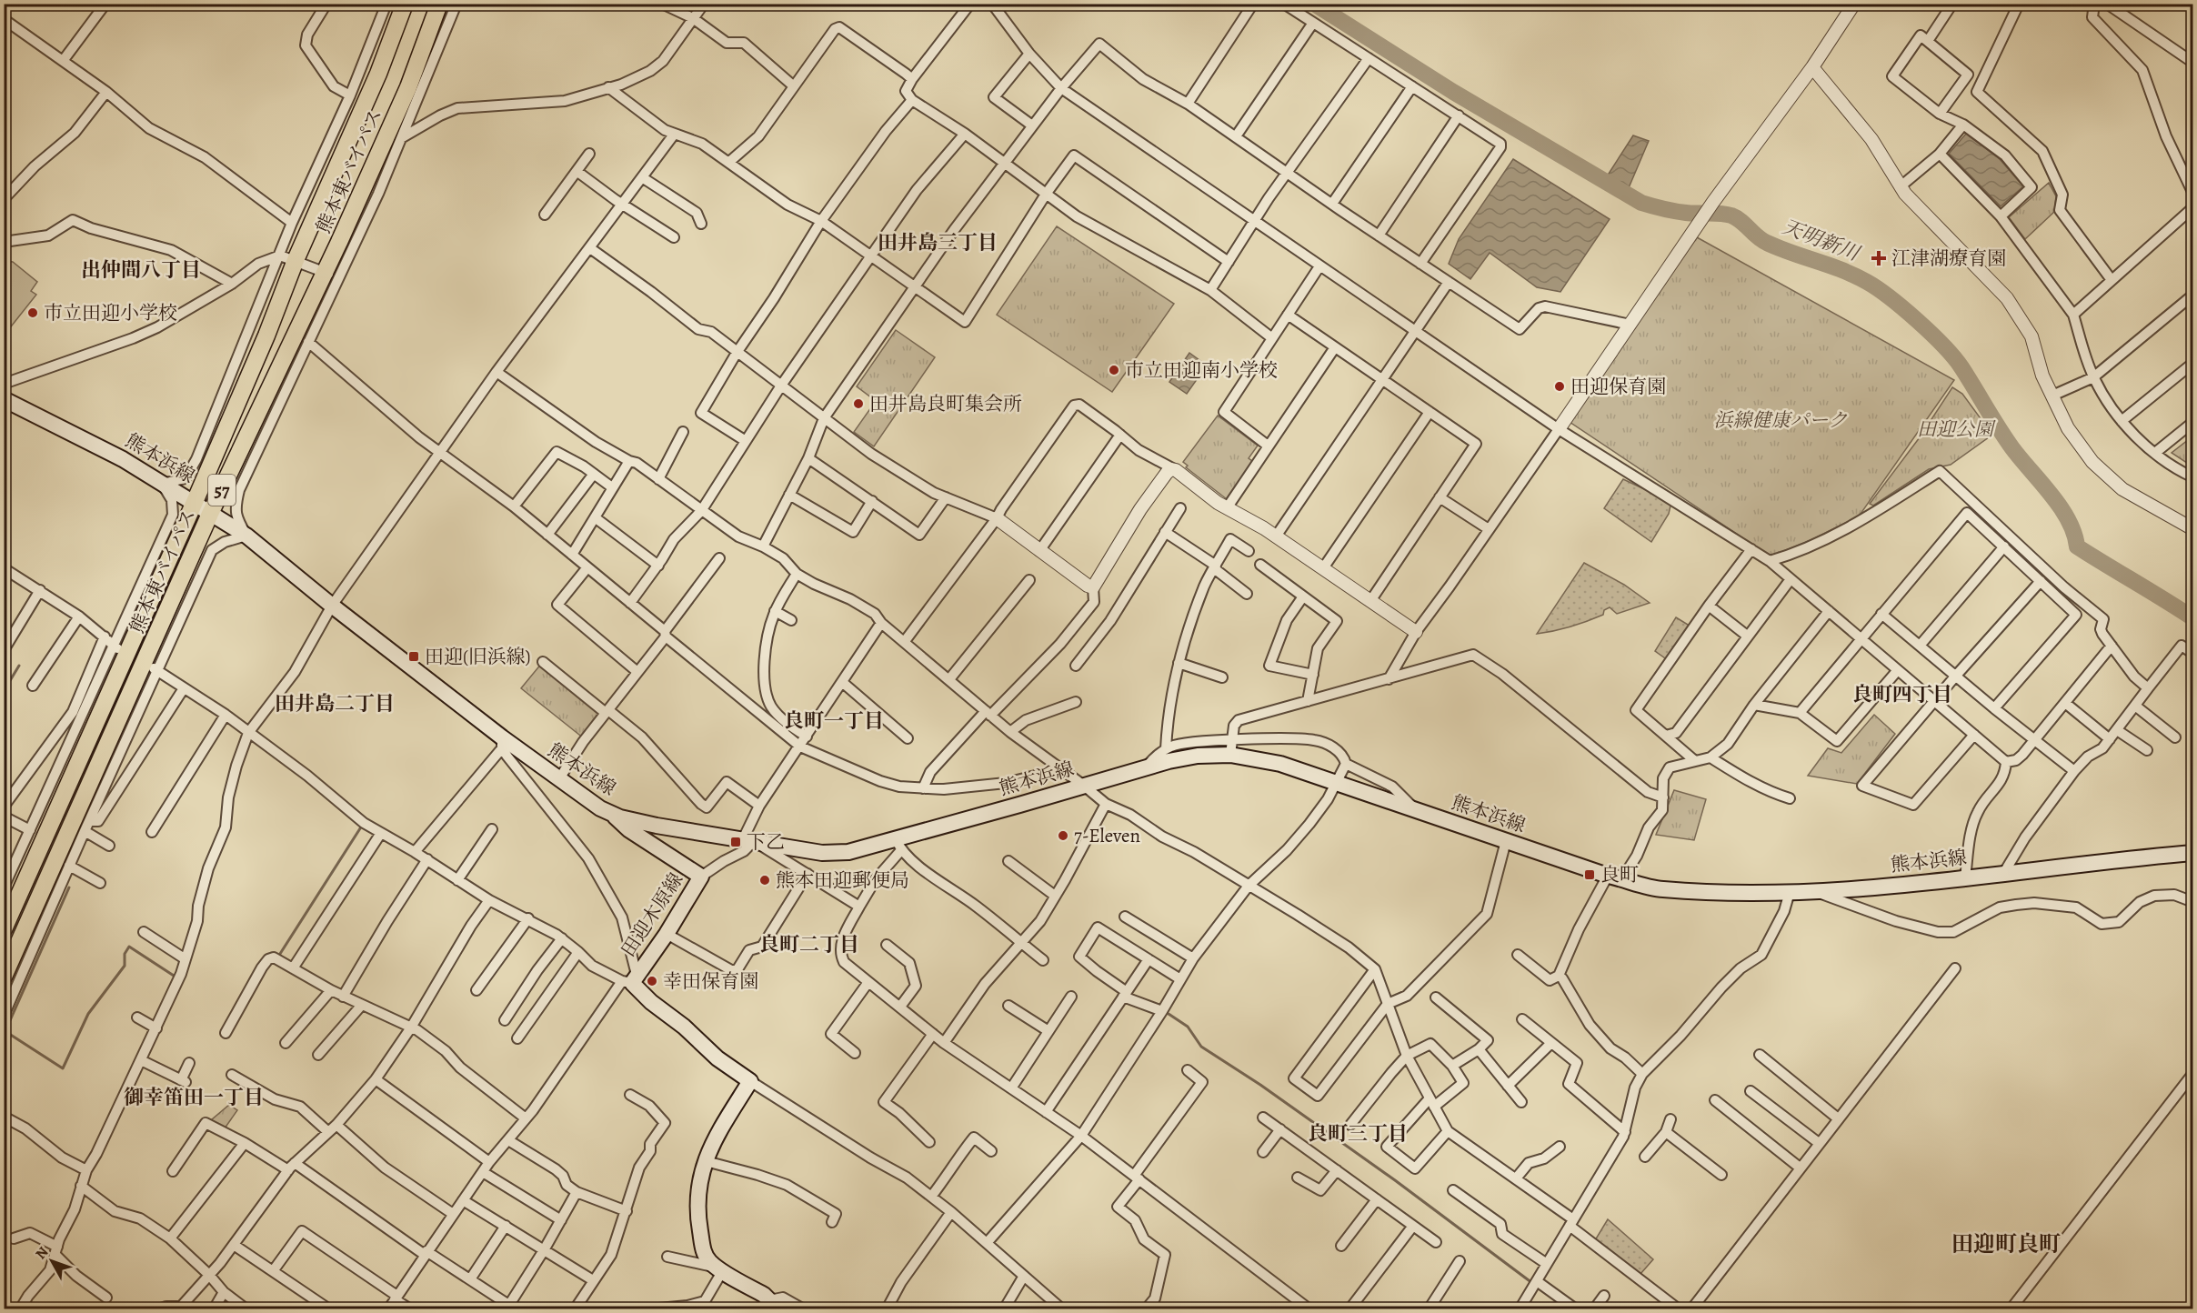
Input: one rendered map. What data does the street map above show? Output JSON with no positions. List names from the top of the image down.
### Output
{
  "streets": {
    "highway": ["熊本東バイパス", "57"],
    "main road": ["熊本浜線", "田迎木原線"]
  },
  "crossings": [
    ["熊本東バイパス", "熊本浜線"],
    ["熊本浜線", "田迎木原線"]
  ],
  "districts": [
    "田井島三丁目",
    "出仲間八丁目",
    "良町四丁目",
    "田井島二丁目",
    "良町一丁目",
    "良町二丁目",
    "御幸笛田一丁目",
    "良町三丁目",
    "田迎町良町"
  ],
  "water": ["天明新川"],
  "parks": ["浜線健康パーク", "田迎公園"],
  "places": {
    "health": ["江津湖療育園"],
    "other": [
      "市立田迎小学校",
      "市立田迎南小学校",
      "田迎保育園",
      "田井島良町集会所",
      "7-Eleven",
      "熊本田迎郵便局",
      "幸田保育園"
    ],
    "transit": ["田迎(旧浜線)", "下乙", "良町"]
  },
  "north": "top left"
}
